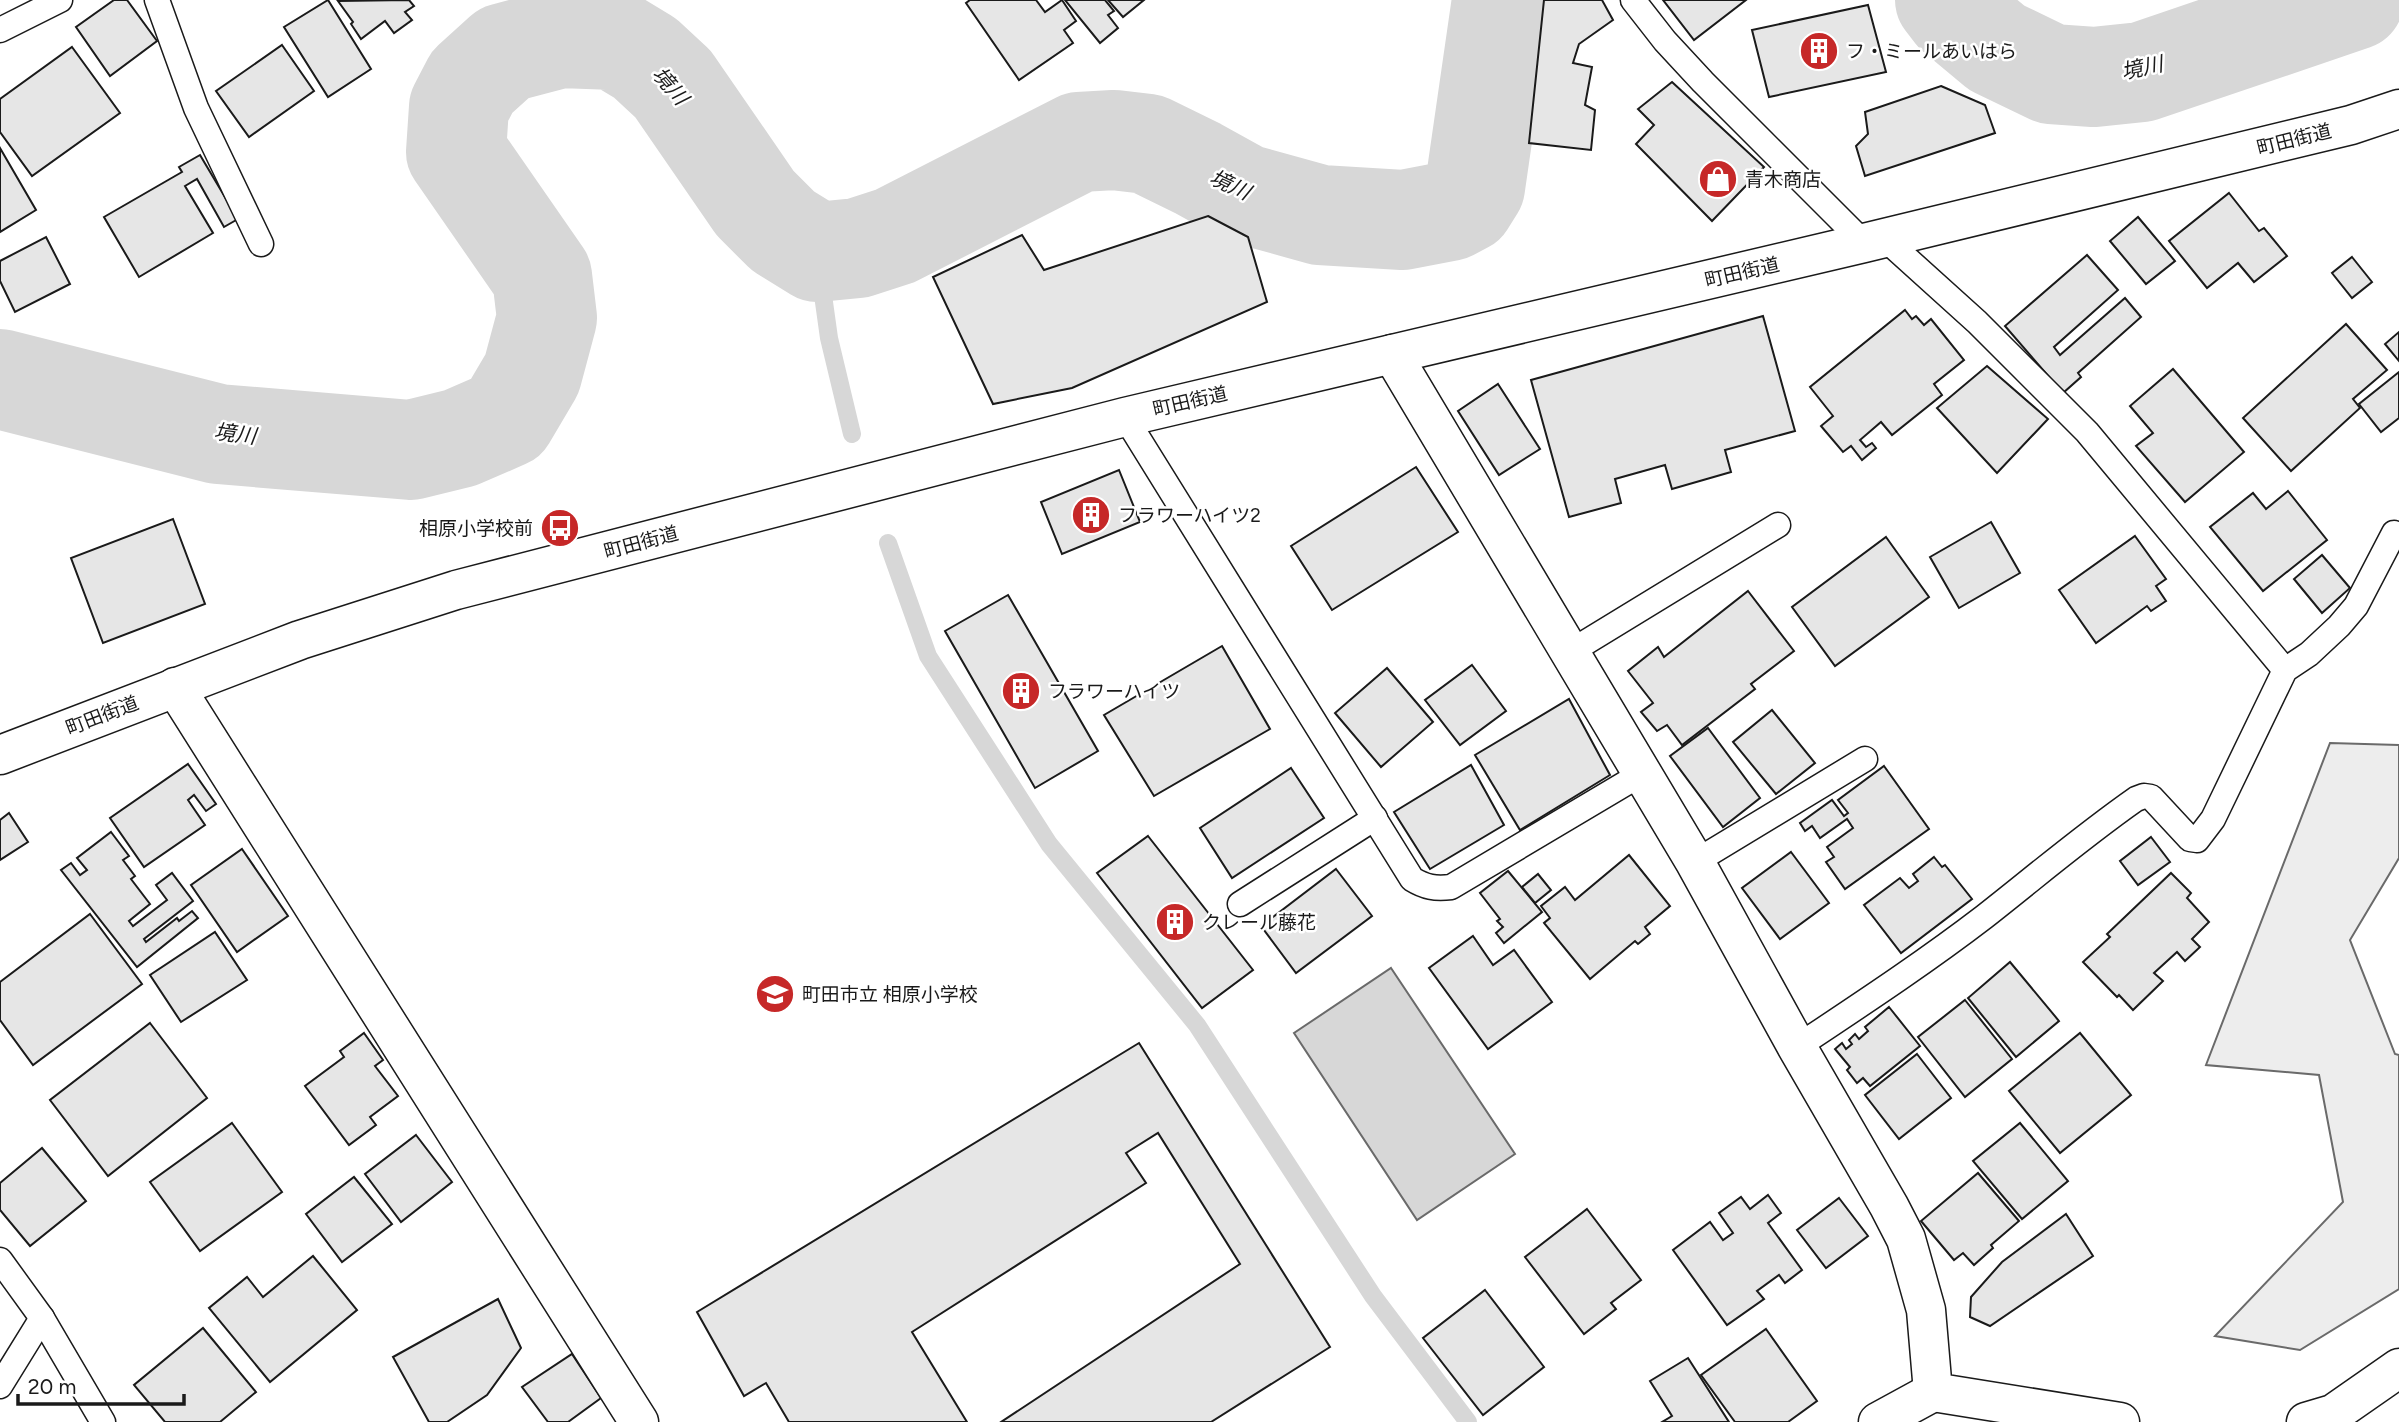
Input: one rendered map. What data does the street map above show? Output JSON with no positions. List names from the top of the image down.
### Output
{
  "streets": {
    "main road": ["町田街道"]
  },
  "water": ["境川"],
  "places": {
    "building": [
      "フ・ミールあいはら",
      "フラワーハイツ2",
      "フラワーハイツ",
      "クレール藤花"
    ],
    "shop": ["青木商店"],
    "bus stop": ["相原小学校前"],
    "school or university": ["町田市立 相原小学校"]
  },
  "scale_bar": "20 m"
}
